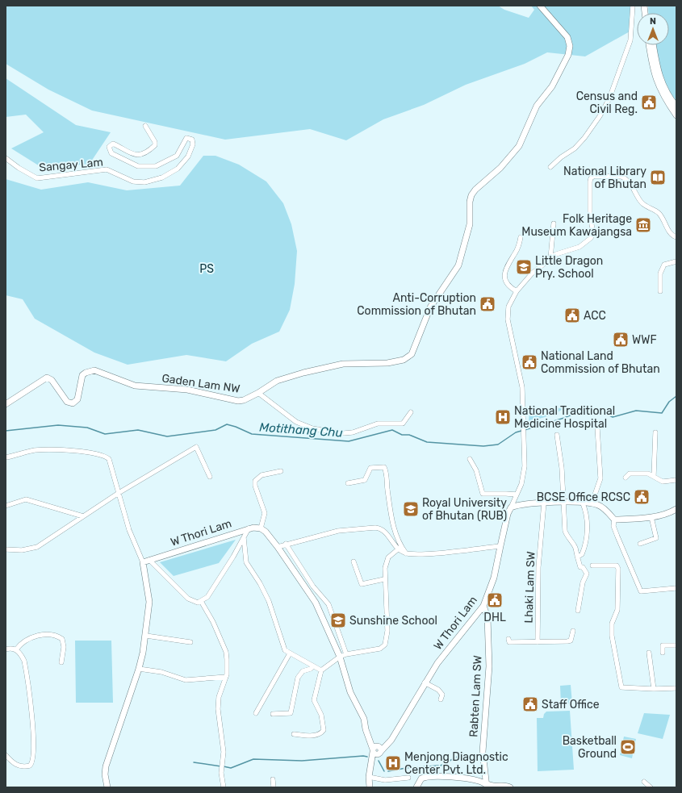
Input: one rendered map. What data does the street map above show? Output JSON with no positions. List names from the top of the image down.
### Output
{
  "streets": {
    "main road": ["Gaden Lam NW", "W Thori Lam", "Rabten Lam SW"],
    "street": ["Sangay Lam", "Lhaki Lam SW"]
  },
  "crossings": [
    ["W Thori Lam", "Rabten Lam SW"]
  ],
  "water": ["Motithang Chu"],
  "parks": ["PS"],
  "places": {
    "public building": [
      "Census and Civil Reg.",
      "Anti-Corruption Commission of Bhutan",
      "ACC",
      "WWF",
      "National Land Commission of Bhutan",
      "BCSE Office RCSC",
      "DHL",
      "Staff Office"
    ],
    "library": ["National Library of Bhutan"],
    "museum": ["Folk Heritage Museum Kawajangsa"],
    "school or university": ["Little Dragon Pry. School", "Royal University of Bhutan (RUB)", "Sunshine School"],
    "hospital": ["National Traditional Medicine Hospital", "Menjong Diagnostic Center Pvt. Ltd."],
    "sports": ["Basketball Ground"]
  },
  "north": "top"
}
